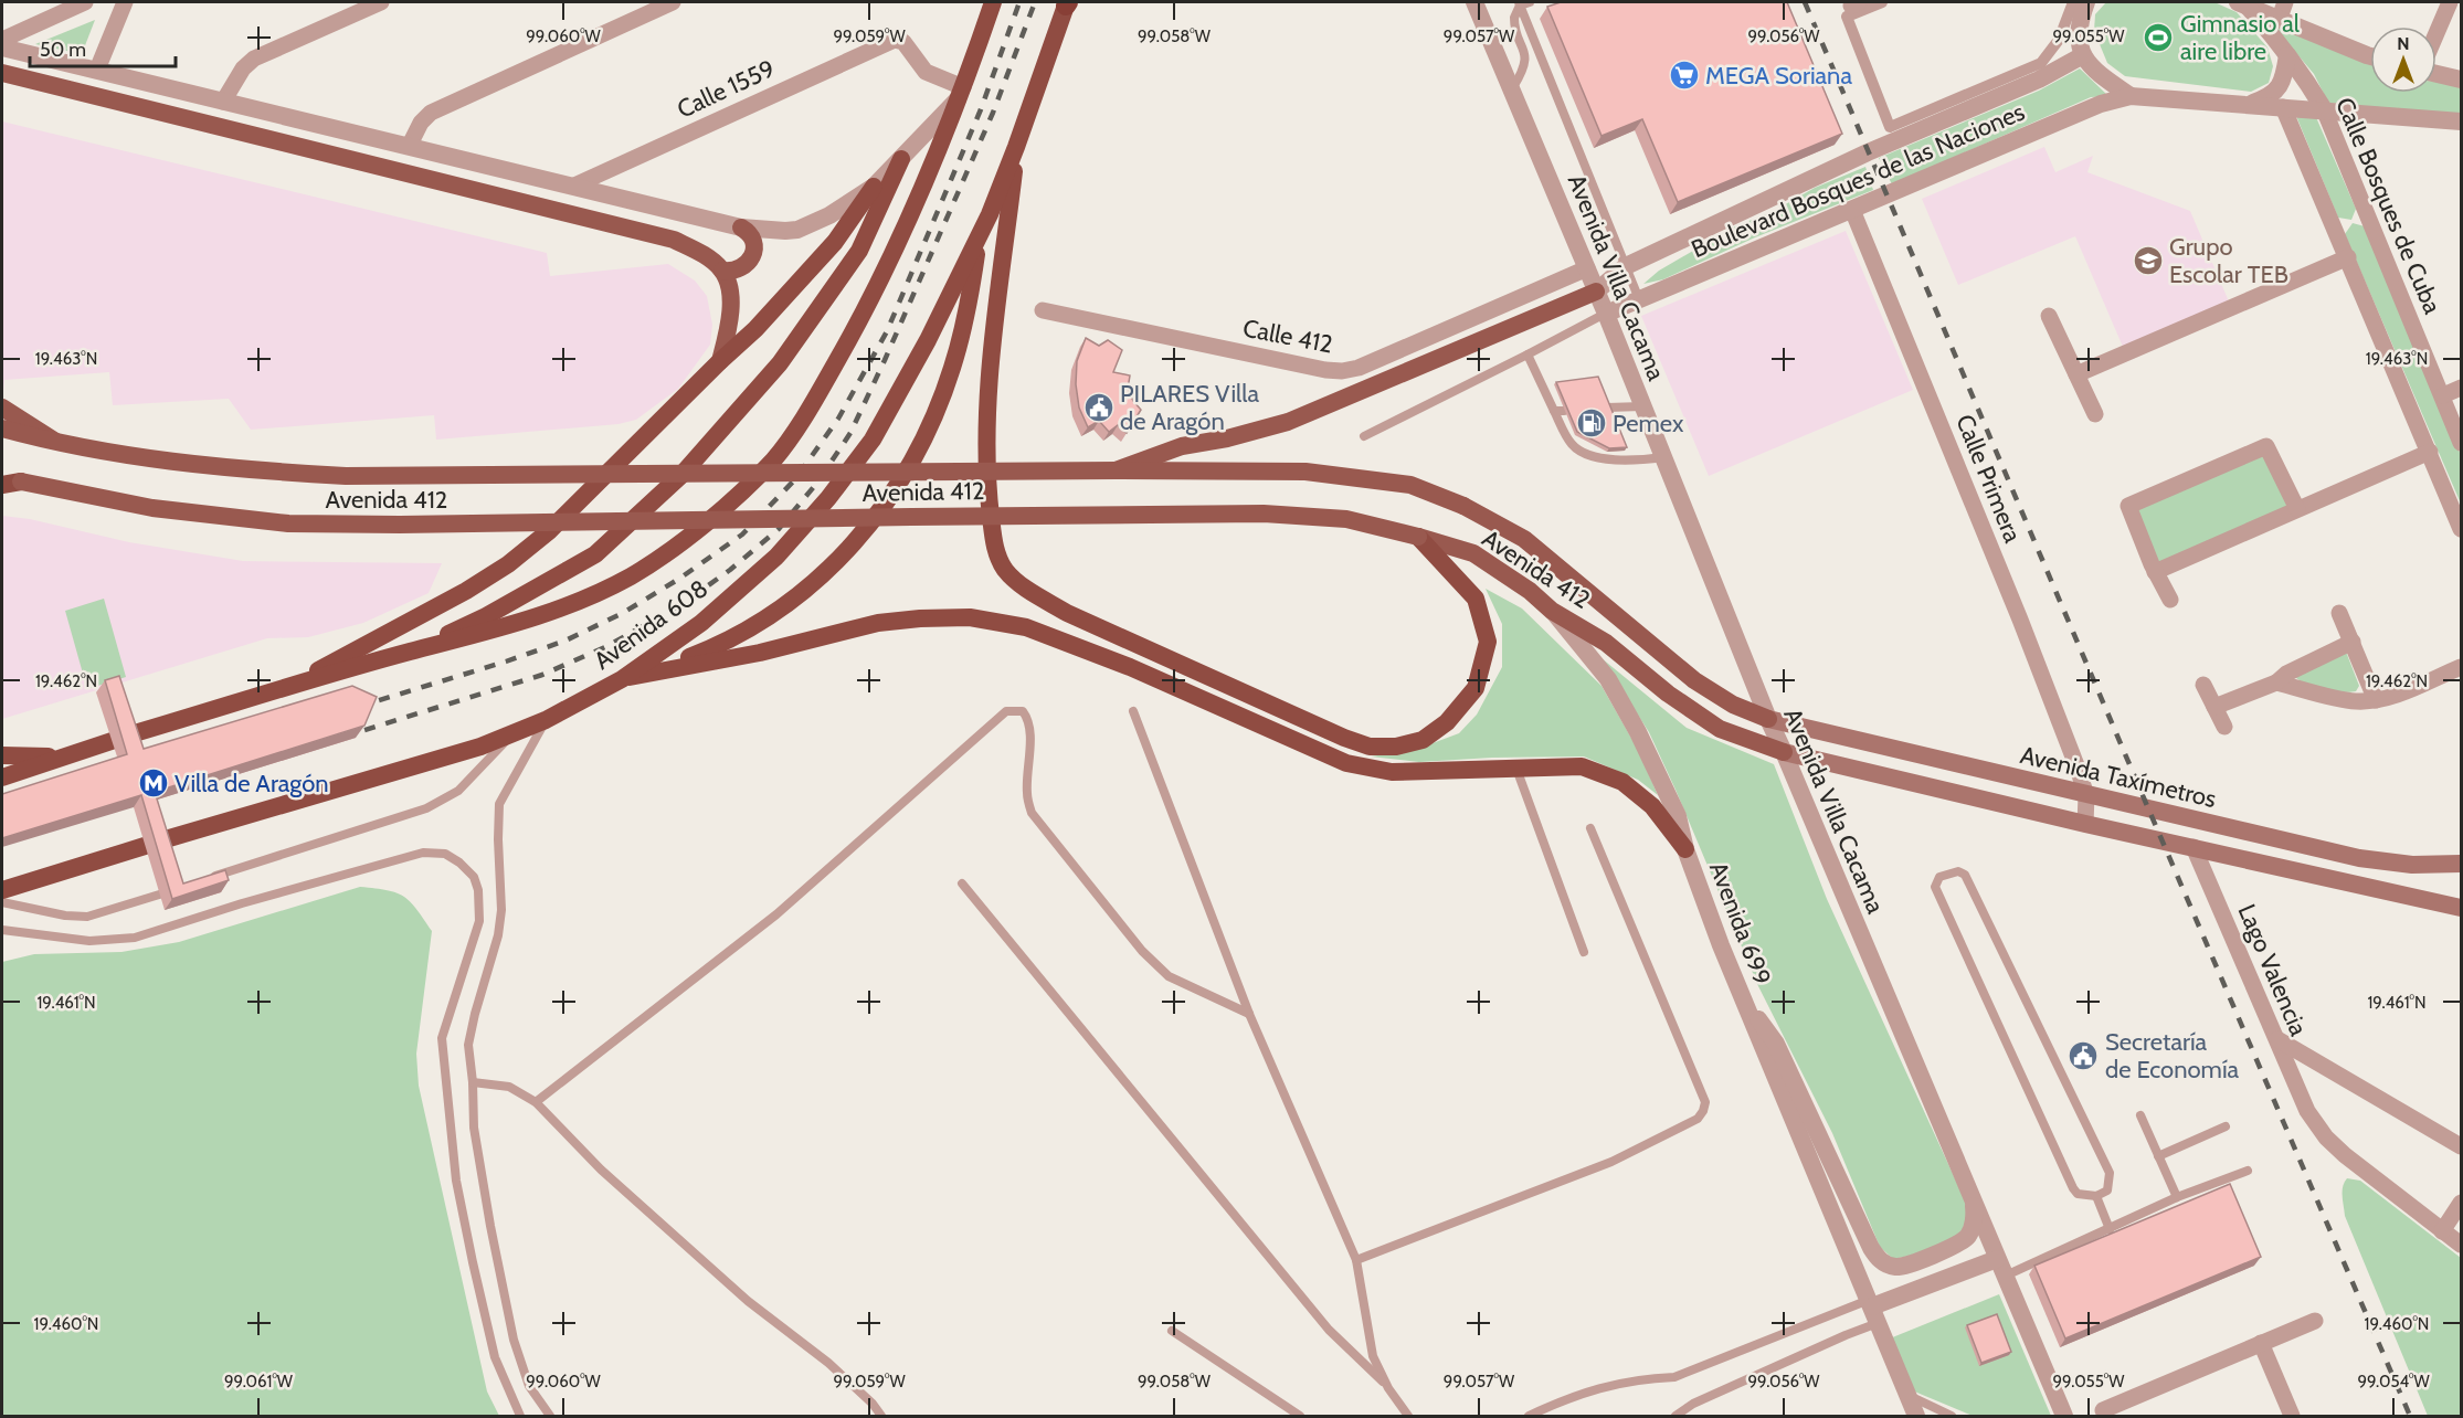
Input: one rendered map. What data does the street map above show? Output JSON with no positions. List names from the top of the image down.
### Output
{
  "streets": {
    "highway": ["Avenida 608"],
    "main road": ["Avenida 412", "Avenida Taxímetros"],
    "street": [
      "Calle 1559",
      "Boulevard Bosques de las Naciones",
      "Calle Bosques de Cuba",
      "Avenida Villa Cacama",
      "Calle 412",
      "Calle Primera",
      "Avenida 699",
      "Lago Valencia"
    ]
  },
  "crossings": [
    ["Calle 1559", "Avenida 608"],
    ["Boulevard Bosques de las Naciones", "Calle Bosques de Cuba"],
    ["Boulevard Bosques de las Naciones", "Avenida Villa Cacama"],
    ["Boulevard Bosques de las Naciones", "Calle Primera"],
    ["Avenida Villa Cacama", "Calle 412"],
    ["Avenida Villa Cacama", "Avenida 412"],
    ["Avenida Villa Cacama", "Avenida Taxímetros"],
    ["Calle Primera", "Avenida Taxímetros"],
    ["Avenida 412", "Avenida Taxímetros"],
    ["Avenida 412", "Avenida 699"]
  ],
  "places": {
    "sports": ["Gimnasio al aire libre"],
    "supermarket": ["MEGA Soriana"],
    "school or university": ["Grupo Escolar TEB"],
    "public building": ["PILARES Villa de Aragón", "Secretaría de Economía"],
    "fuel station": ["Pemex"],
    "metro station": ["Villa de Aragón"]
  },
  "scale_bar": "50 m",
  "north": "top",
  "coordinates": [
    "99.060°W",
    "99.059°W",
    "99.058°W",
    "99.057°W",
    "99.056°W",
    "99.055°W",
    "19.463°N",
    "19.462°N",
    "19.461°N",
    "19.460°N",
    "99.061°W",
    "99.054°W"
  ]
}
